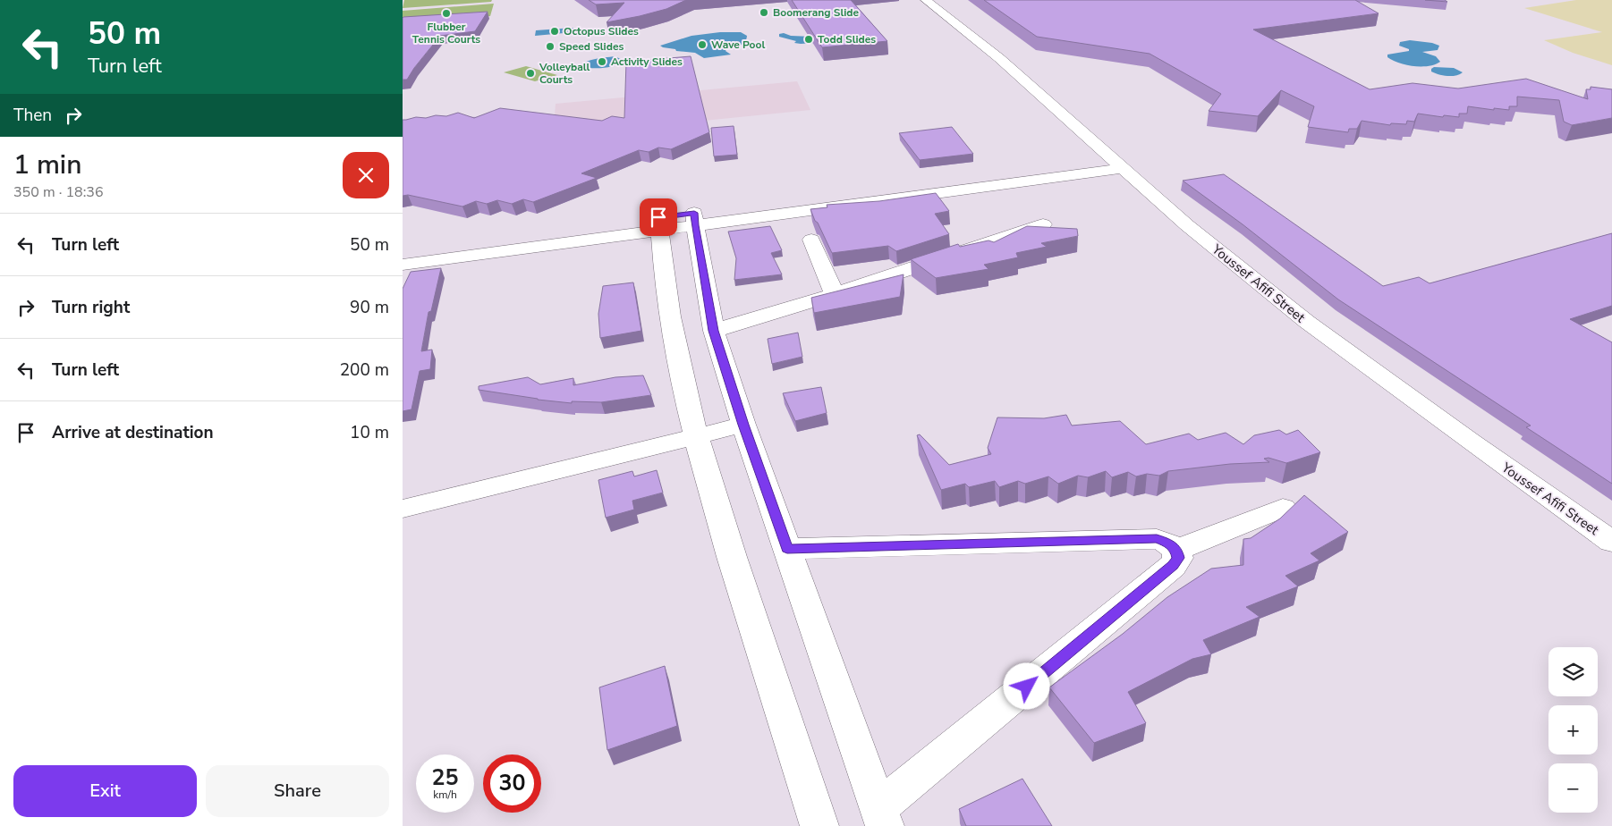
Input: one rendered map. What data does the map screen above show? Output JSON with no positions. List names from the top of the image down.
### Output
{
  "streets": {
    "street": ["Youssef Afifi Street"]
  },
  "places": [
    "Boomerang Slide",
    "Flubber Tennis Courts",
    "Octopus Slides",
    "Todd Slides",
    "Wave Pool",
    "Speed Slides",
    "Activity Slides",
    "Volleyball Courts"
  ],
  "page": {
    "turn": ["50 m", "Turn left"],
    "then": "Then",
    "heading": ["1 min", "350 m · 18:36"],
    "list": [
      {
        "name": "Turn left",
        "value": "50 m"
      },
      {
        "name": "Turn right",
        "value": "90 m"
      },
      {
        "name": "Turn left",
        "value": "200 m"
      },
      {
        "name": "Arrive at destination",
        "value": "10 m"
      }
    ],
    "map_buttons": ["+", "−"],
    "speed": "25 km/h",
    "limit": "30",
    "buttons": ["Exit", "Share"]
  }
}
